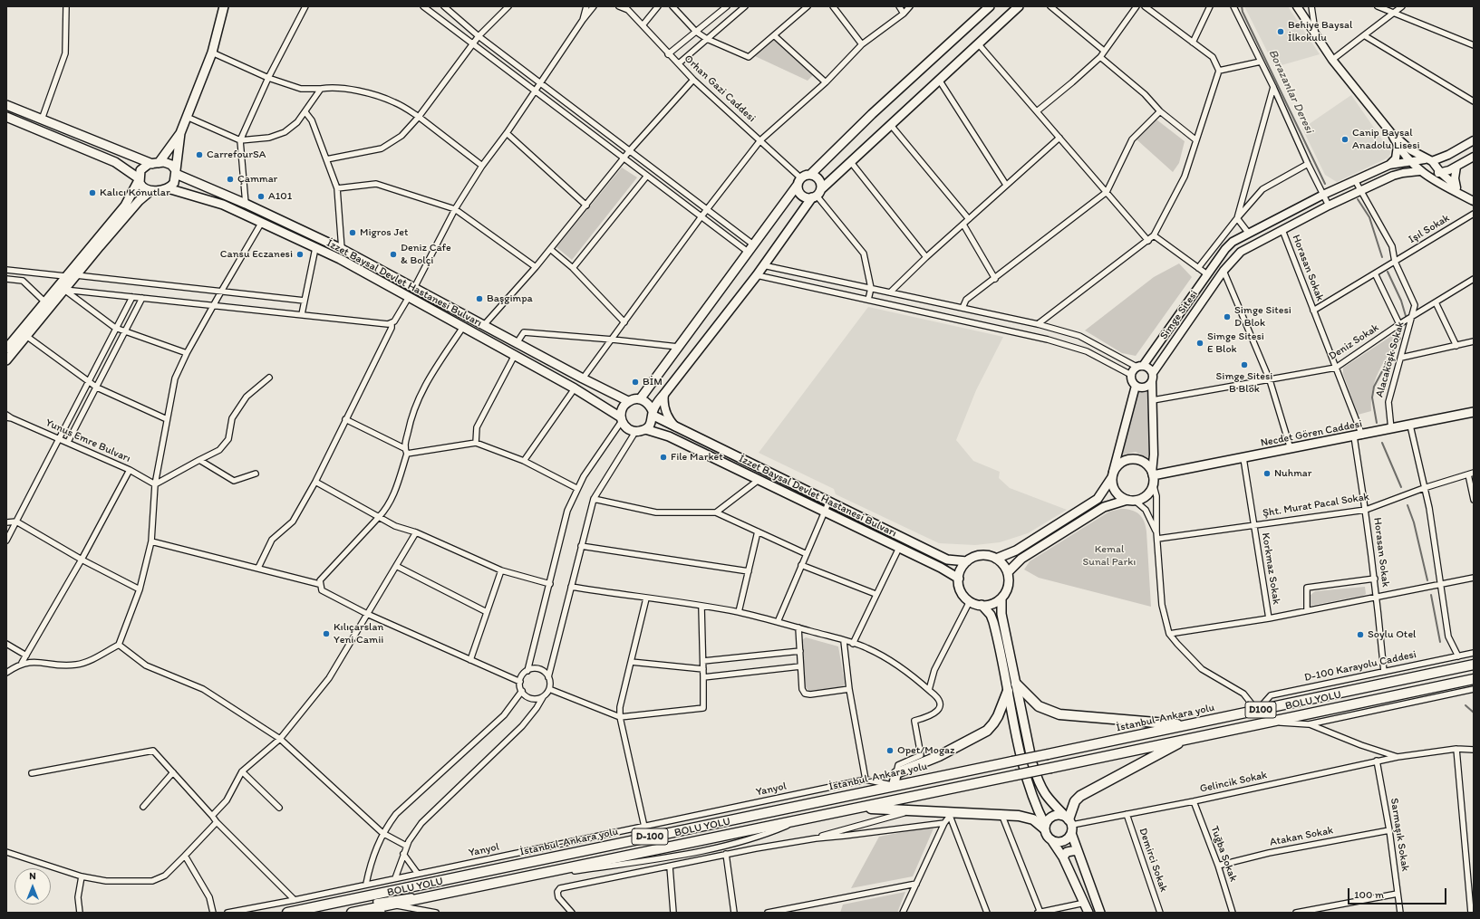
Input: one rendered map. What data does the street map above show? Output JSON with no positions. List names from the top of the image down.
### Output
{
  "streets": {
    "highway": [
      "BOLU YOLU",
      "D100",
      "İstanbul-Ankara yolu",
      "D-100"
    ],
    "main road": ["İzzet Baysal Devlet Hastanesi Bulvarı", "Simge Sitesi", "Necdet Gören Caddesi"],
    "street": [
      "Orhan Gazi Caddesi",
      "Işıl Sokak",
      "Horasan Sokak",
      "Deniz Sokak",
      "Alacaköşk Sokak",
      "Yunus Emre Bulvarı",
      "Şht. Murat Pacal Sokak",
      "Korkmaz Sokak",
      "D-100 Karayolu Caddesi",
      "Gelincik Sokak",
      "Yanyol",
      "Sarmaşık Sokak",
      "Atakan Sokak",
      "Tuğba Sokak",
      "Demirci Sokak"
    ]
  },
  "crossings": [
    ["Işıl Sokak", "Horasan Sokak"],
    ["Işıl Sokak", "Alacaköşk Sokak"],
    ["Horasan Sokak", "Simge Sitesi"],
    ["Horasan Sokak", "Deniz Sokak"],
    ["Horasan Sokak", "Necdet Gören Caddesi"],
    ["Horasan Sokak", "Şht. Murat Pacal Sokak"],
    ["Horasan Sokak", "D-100 Karayolu Caddesi"],
    ["Simge Sitesi", "Alacaköşk Sokak"],
    ["Deniz Sokak", "Alacaköşk Sokak"],
    ["Alacaköşk Sokak", "Necdet Gören Caddesi"],
    ["Necdet Gören Caddesi", "Korkmaz Sokak"],
    ["Şht. Murat Pacal Sokak", "Korkmaz Sokak"],
    ["D-100 Karayolu Caddesi", "İstanbul-Ankara yolu"],
    ["İstanbul-Ankara yolu", "Yanyol"],
    ["Gelincik Sokak", "Sarmaşık Sokak"],
    ["Gelincik Sokak", "Tuğba Sokak"],
    ["Gelincik Sokak", "Demirci Sokak"],
    ["Sarmaşık Sokak", "Atakan Sokak"],
    ["Atakan Sokak", "Tuğba Sokak"]
  ],
  "water": ["Borazanlar Deresi"],
  "parks": ["Kemal Sunal Parkı"],
  "places": [
    "Behiye Baysal İlkokulu",
    "Canip Baysal Anadolu Lisesi",
    "CarrefourSA",
    "Çammar",
    "Kalıcı Konutlar",
    "A101",
    "Migros Jet",
    "Cansu Eczanesi",
    "Deniz Cafe & Bolçi",
    "Başgimpa",
    "Simge Sitesi D Blok",
    "Simge Sitesi E Blok",
    "Simge Sitesi B Blok",
    "BİM",
    "File Market",
    "Nuhmar",
    "Kılıçarslan Yeni Camii",
    "Soylu Otel",
    "Opet/Mogaz"
  ],
  "scale_bar": "100 m",
  "north": "top"
}
